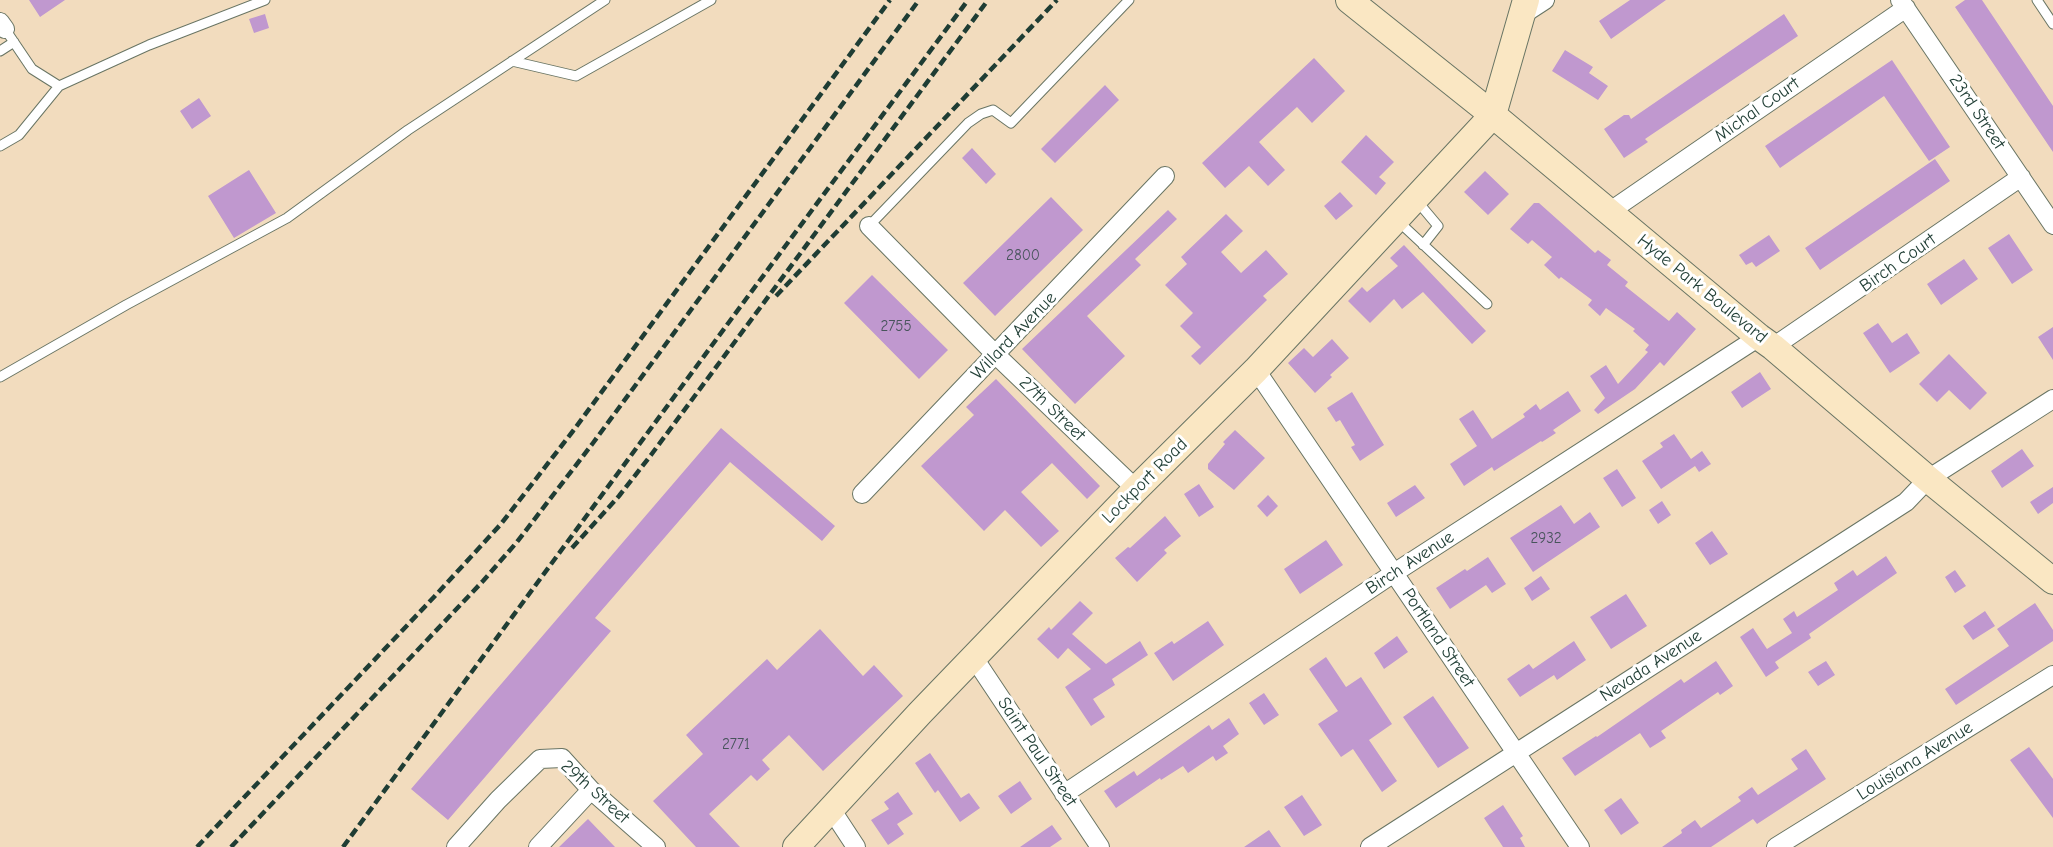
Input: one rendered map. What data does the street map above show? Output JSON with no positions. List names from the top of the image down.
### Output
{
  "streets": {
    "street": [
      "Michal Court",
      "23rd Street",
      "Birch Court",
      "Hyde Park Boulevard",
      "Willard Avenue",
      "27th Street",
      "Lockport Road",
      "Birch Avenue",
      "Portland Street",
      "Nevada Avenue",
      "Saint Paul Street",
      "Louisiana Avenue",
      "29th Street"
    ]
  },
  "crossings": [
    ["Michal Court", "23rd Street"],
    ["Michal Court", "Hyde Park Boulevard"],
    ["23rd Street", "Birch Court"],
    ["Birch Court", "Hyde Park Boulevard"],
    ["Birch Court", "Birch Avenue"],
    ["Hyde Park Boulevard", "Lockport Road"],
    ["Hyde Park Boulevard", "Birch Avenue"],
    ["Hyde Park Boulevard", "Nevada Avenue"],
    ["Willard Avenue", "27th Street"],
    ["27th Street", "Lockport Road"],
    ["Lockport Road", "Portland Street"],
    ["Lockport Road", "Saint Paul Street"],
    ["Birch Avenue", "Portland Street"],
    ["Birch Avenue", "Saint Paul Street"],
    ["Portland Street", "Nevada Avenue"]
  ],
  "house_numbers": [
    "2800",
    "2755",
    "2932",
    "2771"
  ]
}
